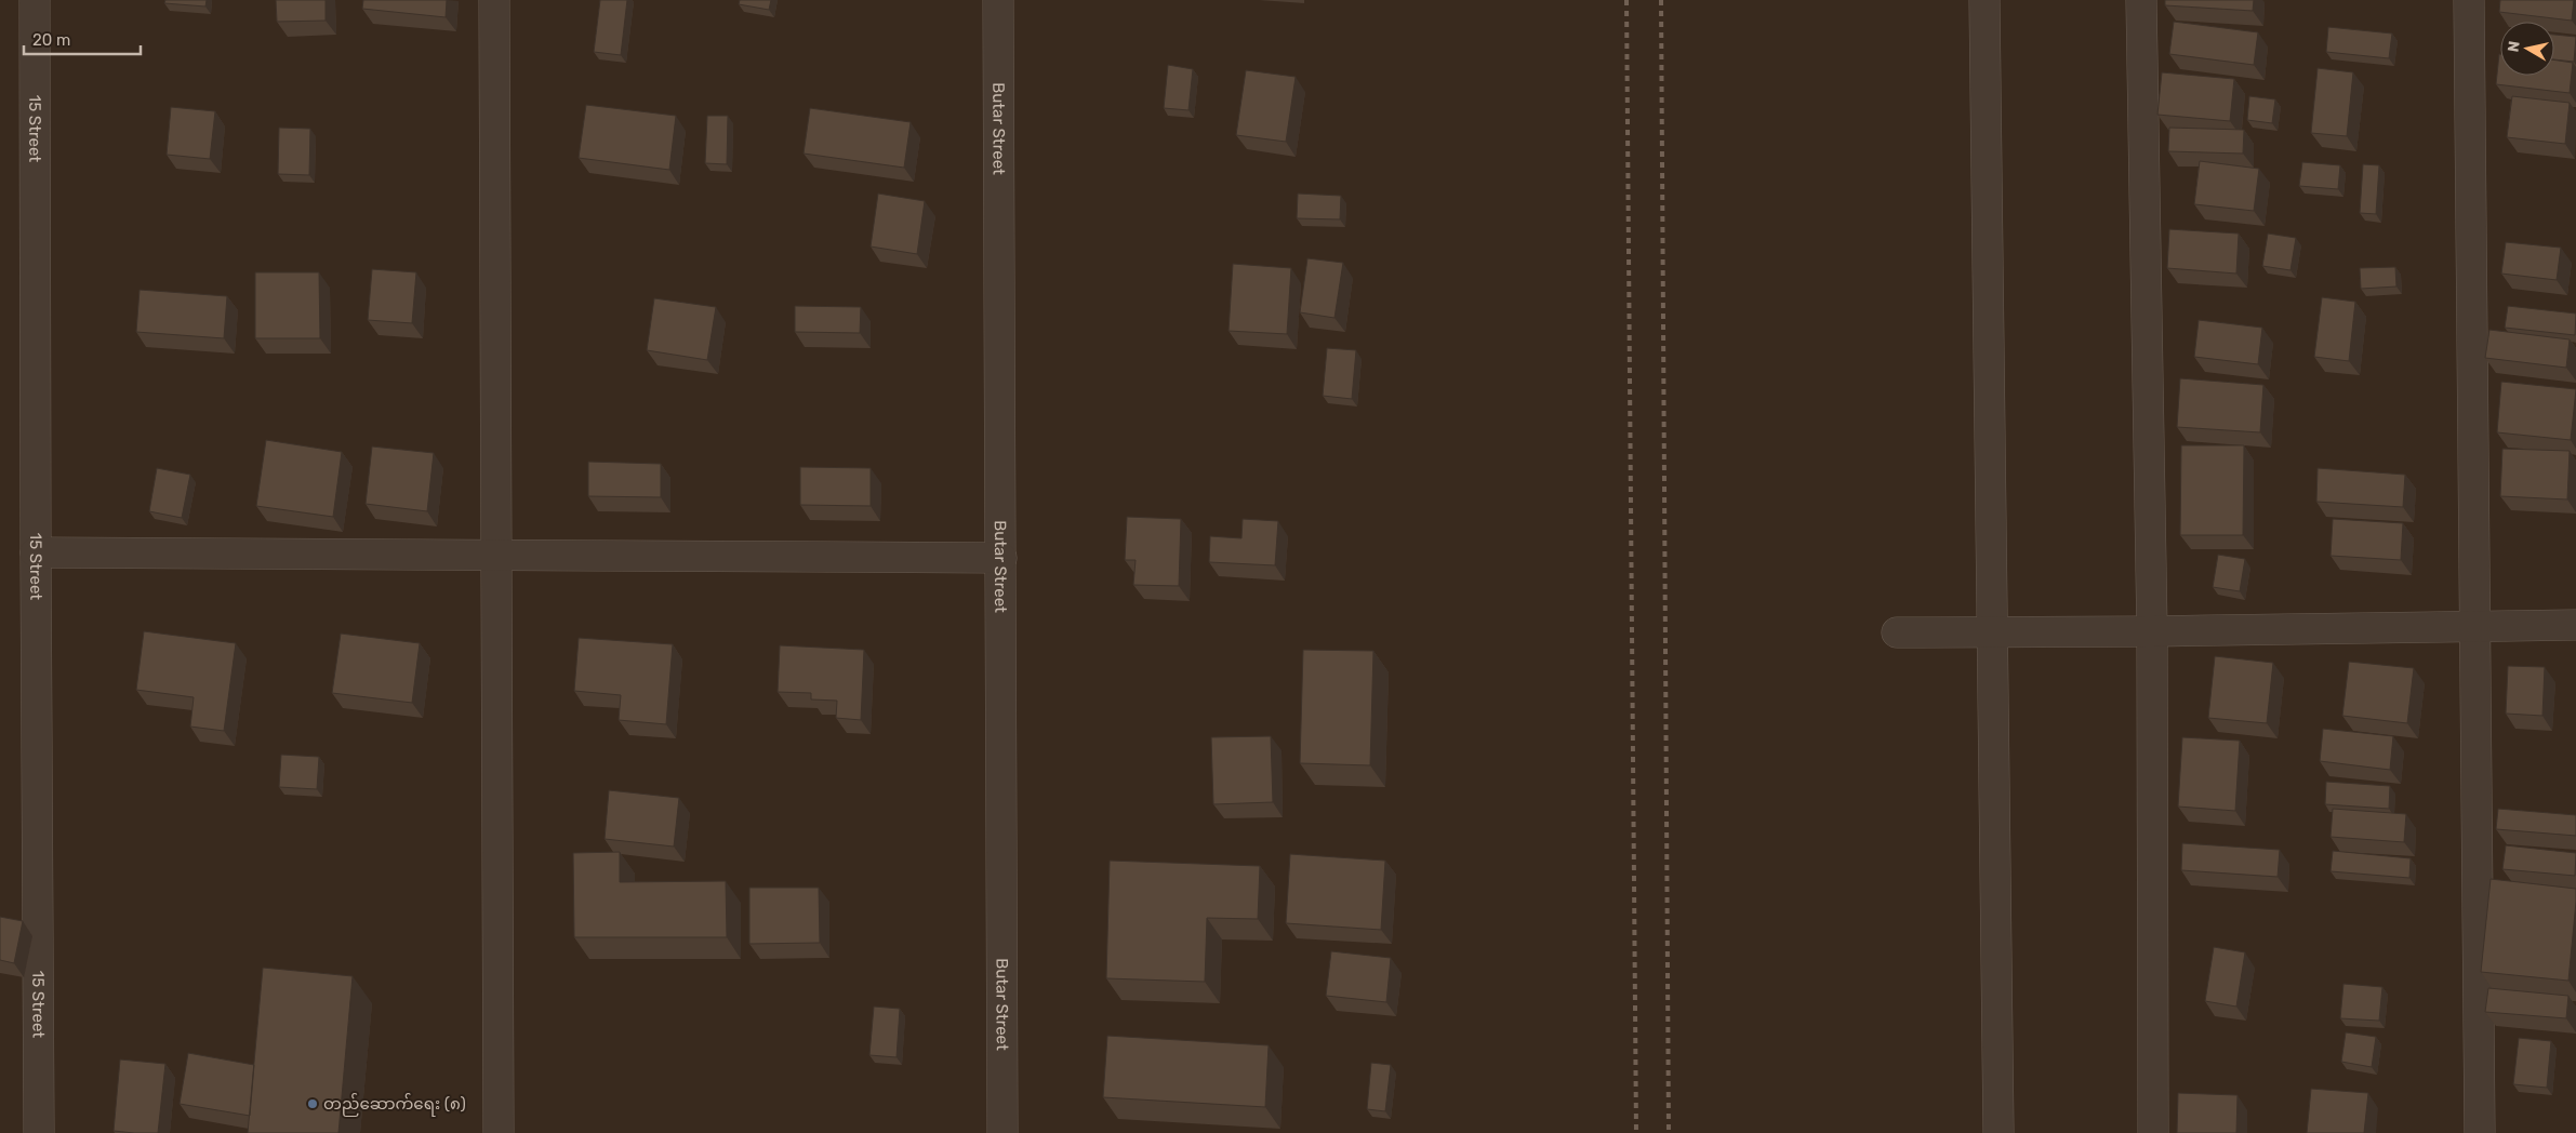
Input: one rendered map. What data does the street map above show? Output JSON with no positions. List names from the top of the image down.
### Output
{
  "streets": {
    "street": ["15 Street", "Butar Street"]
  },
  "places": ["တည်ဆောက်ရေး (၈)"],
  "scale_bar": "20 m",
  "north": "left"
}
